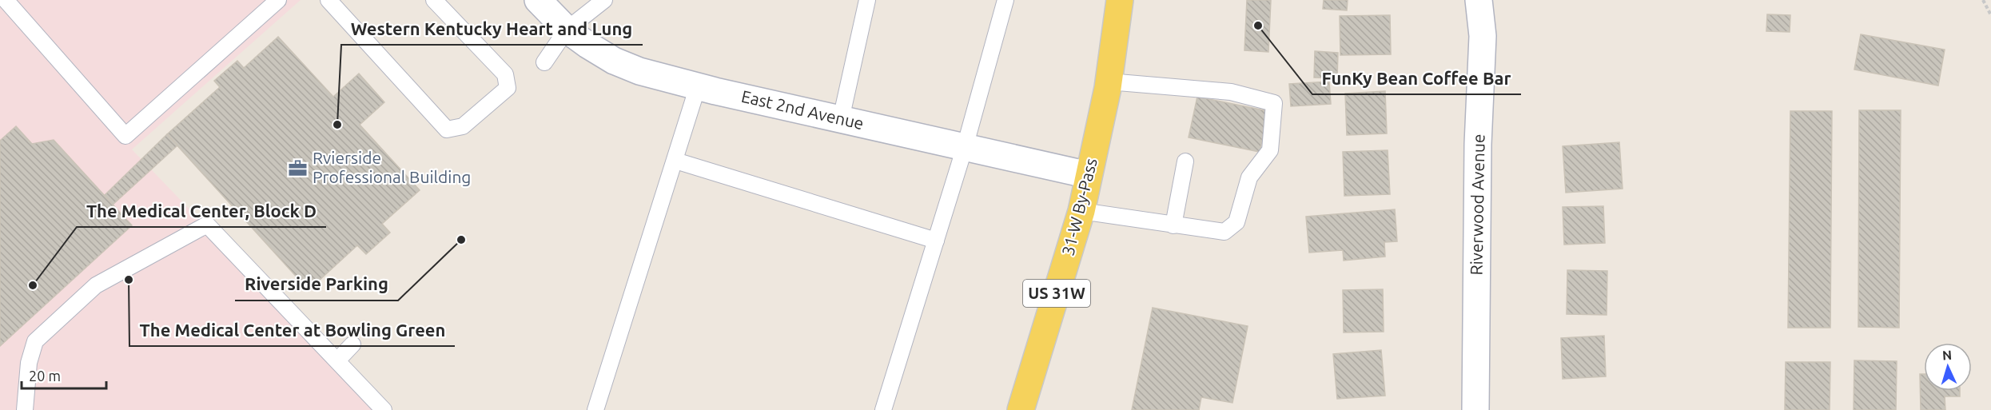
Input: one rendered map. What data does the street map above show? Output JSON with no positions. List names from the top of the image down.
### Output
{
  "streets": {
    "main road": ["31-W By-Pass", "US 31W"],
    "street": ["East 2nd Avenue", "Riverwood Avenue"]
  },
  "crossings": [
    ["East 2nd Avenue", "31-W By-Pass"]
  ],
  "places": {
    "other": [
      "FunKy Bean Coffee Bar",
      "Western Kentucky Heart and Lung",
      "Riverside Parking",
      "The Medical Center at Bowling Green",
      "The Medical Center, Block D"
    ],
    "office": ["Rvierside Professional Building"]
  },
  "scale_bar": "20 m",
  "north": "top"
}
